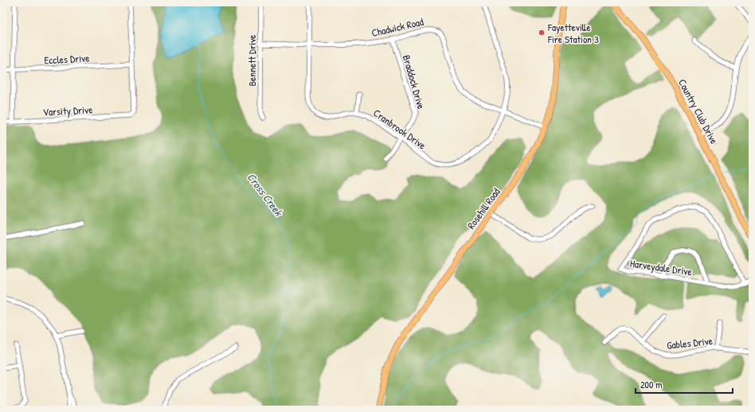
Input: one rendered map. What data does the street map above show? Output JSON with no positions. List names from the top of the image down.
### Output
{
  "streets": {
    "main road": ["Country Club Drive", "Rosehill Road"],
    "street": [
      "Chadwick Road",
      "Eccles Drive",
      "Bennett Drive",
      "Braddock Drive",
      "Varsity Drive",
      "Cranbrook Drive",
      "Harveydale Drive",
      "Gables Drive"
    ]
  },
  "crossings": [
    ["Chadwick Road", "Bennett Drive"],
    ["Chadwick Road", "Braddock Drive"],
    ["Chadwick Road", "Cranbrook Drive"],
    ["Chadwick Road", "Rosehill Road"],
    ["Eccles Drive", "Varsity Drive"],
    ["Braddock Drive", "Cranbrook Drive"]
  ],
  "water": ["Cross Creek"],
  "places": ["Fayetteville Fire Station 3"],
  "scale_bar": "200 m"
}
